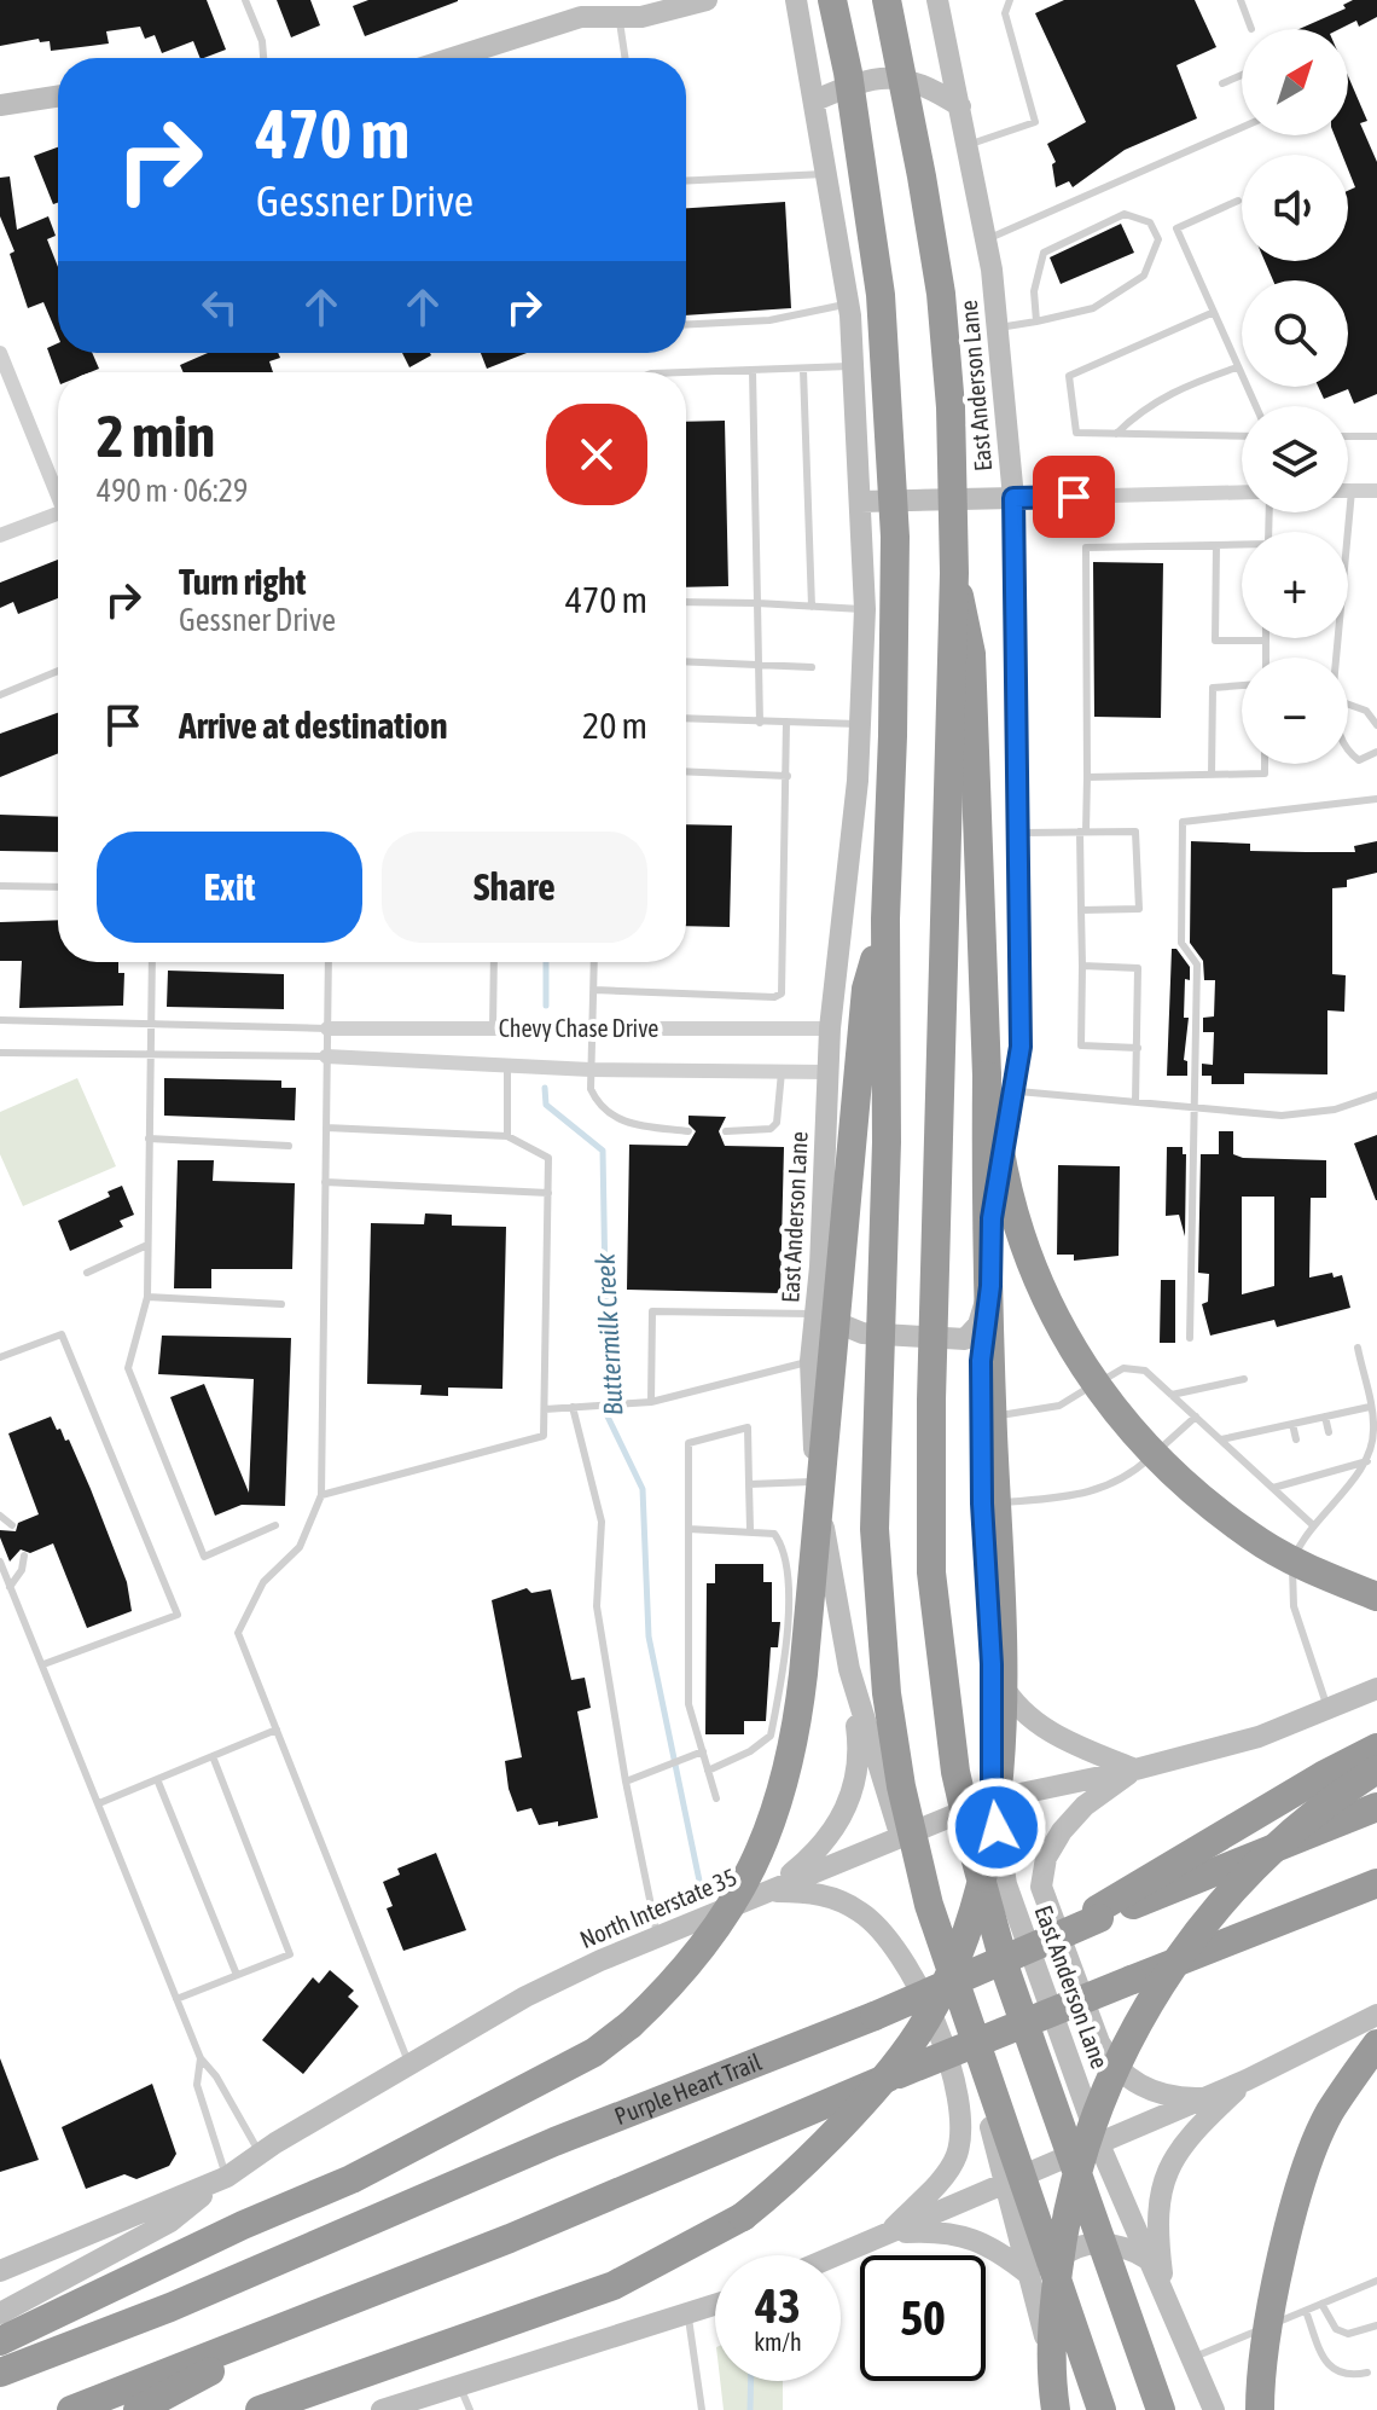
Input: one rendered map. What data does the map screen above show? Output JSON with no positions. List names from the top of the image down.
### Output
{
  "streets": {
    "highway": ["Purple Heart Trail"],
    "main road": ["East Anderson Lane", "North Interstate 35"],
    "street": ["Chevy Chase Drive"]
  },
  "crossings": [
    ["East Anderson Lane", "Chevy Chase Drive"],
    ["East Anderson Lane", "North Interstate 35"]
  ],
  "water": ["Buttermilk Creek"],
  "north": "top right",
  "page": {
    "map_buttons": ["+", "−"],
    "turn": ["470 m", "Gessner Drive"],
    "heading": ["2 min", "490 m · 06:29"],
    "list": [
      {
        "name": "Turn right",
        "note": "Gessner Drive",
        "value": "470 m"
      },
      {
        "name": "Arrive at destination",
        "value": "20 m"
      }
    ],
    "buttons": ["Exit", "Share"],
    "speed": "43 km/h",
    "limit": "50"
  }
}
